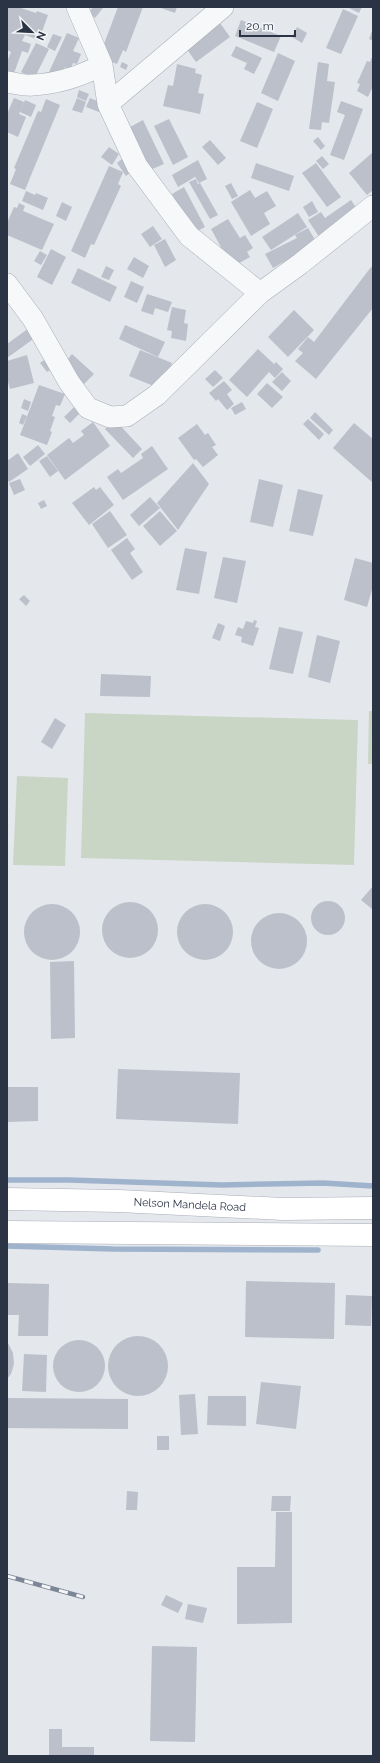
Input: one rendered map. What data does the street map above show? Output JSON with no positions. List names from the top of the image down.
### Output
{
  "streets": {
    "main road": ["Nelson Mandela Road"]
  },
  "scale_bar": "20 m",
  "north": "bottom right"
}
